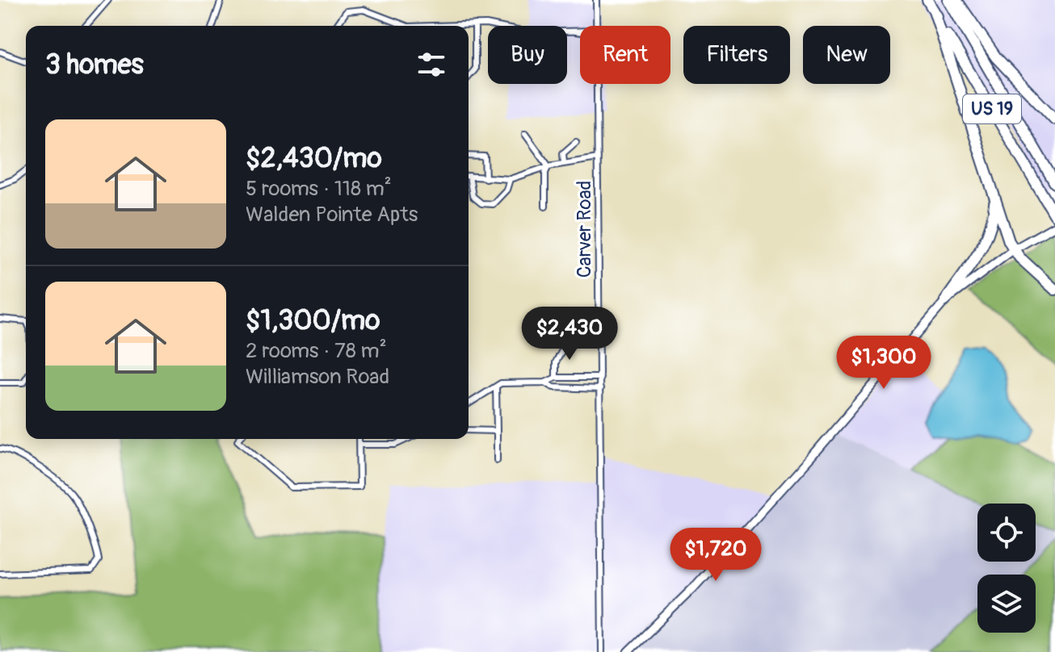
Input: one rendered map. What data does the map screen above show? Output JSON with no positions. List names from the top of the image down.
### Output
{
  "streets": {
    "highway": ["US 19"],
    "street": ["Carver Road"]
  },
  "page": {
    "chip": [
      "Buy",
      "Rent",
      "Filters",
      "New"
    ],
    "heading": "3 homes",
    "list": [
      {
        "name": "$2,430/mo",
        "note": "5 rooms · 118 m² · Walden Pointe Apts"
      },
      {
        "name": "$1,300/mo",
        "note": "2 rooms · 78 m² · Williamson Road"
      }
    ],
    "price": ["$2,430", "$1,300", "$1,720"]
  }
}
